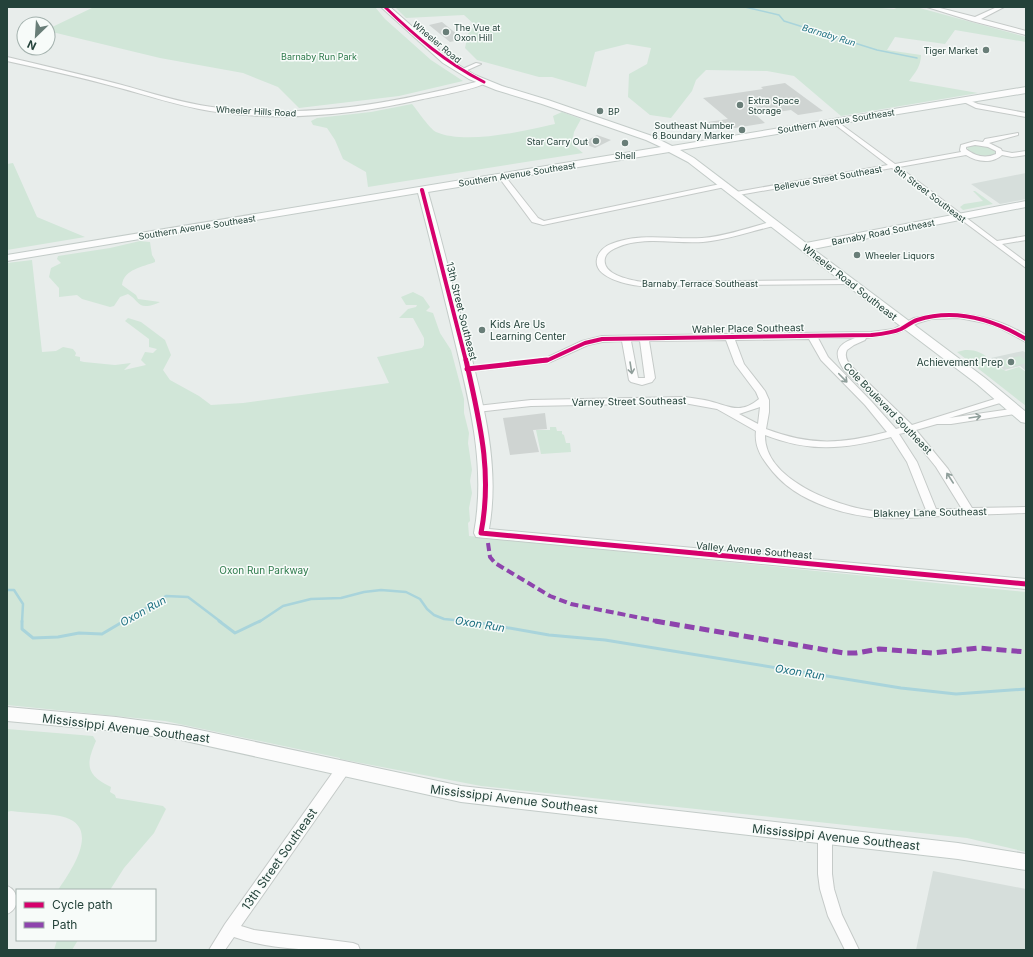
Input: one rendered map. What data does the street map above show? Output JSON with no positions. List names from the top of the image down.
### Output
{
  "streets": {
    "main road": [
      "Wheeler Road",
      "Southern Avenue Southeast",
      "Barnaby Road Southeast",
      "Wheeler Road Southeast",
      "13th Street Southeast",
      "Valley Avenue Southeast",
      "Mississippi Avenue Southeast"
    ],
    "street": [
      "Wheeler Hills Road",
      "Bellevue Street Southeast",
      "9th Street Southeast",
      "Barnaby Terrace Southeast",
      "Wahler Place Southeast",
      "Varney Street Southeast",
      "Cole Boulevard Southeast",
      "Blakney Lane Southeast"
    ]
  },
  "crossings": [
    ["Wheeler Road", "Wheeler Hills Road"],
    ["Wheeler Road", "Southern Avenue Southeast"],
    ["Wheeler Road", "Wheeler Road Southeast"],
    ["Southern Avenue Southeast", "9th Street Southeast"],
    ["Southern Avenue Southeast", "Wheeler Road Southeast"],
    ["Southern Avenue Southeast", "13th Street Southeast"],
    ["Bellevue Street Southeast", "9th Street Southeast"],
    ["Bellevue Street Southeast", "Wheeler Road Southeast"],
    ["9th Street Southeast", "Barnaby Road Southeast"],
    ["Barnaby Road Southeast", "Wheeler Road Southeast"],
    ["Wheeler Road Southeast", "Barnaby Terrace Southeast"],
    ["Wheeler Road Southeast", "Wahler Place Southeast"],
    ["Wheeler Road Southeast", "Varney Street Southeast"],
    ["13th Street Southeast", "Wahler Place Southeast"],
    ["13th Street Southeast", "Varney Street Southeast"],
    ["13th Street Southeast", "Valley Avenue Southeast"],
    ["13th Street Southeast", "Mississippi Avenue Southeast"],
    ["Wahler Place Southeast", "Cole Boulevard Southeast"],
    ["Varney Street Southeast", "Cole Boulevard Southeast"],
    ["Varney Street Southeast", "Blakney Lane Southeast"],
    ["Cole Boulevard Southeast", "Blakney Lane Southeast"]
  ],
  "water": ["Barnaby Run", "Oxon Run"],
  "parks": ["Barnaby Run Park", "Oxon Run Parkway"],
  "places": [
    "The Vue at Oxon Hill",
    "Tiger Market",
    "Extra Space Storage",
    "BP",
    "Southeast Number 6 Boundary Marker",
    "Star Carry Out",
    "Shell",
    "Wheeler Liquors",
    "Kids Are Us Learning Center",
    "Achievement Prep"
  ],
  "legend": ["Cycle path", "Path"],
  "north": "bottom left"
}
